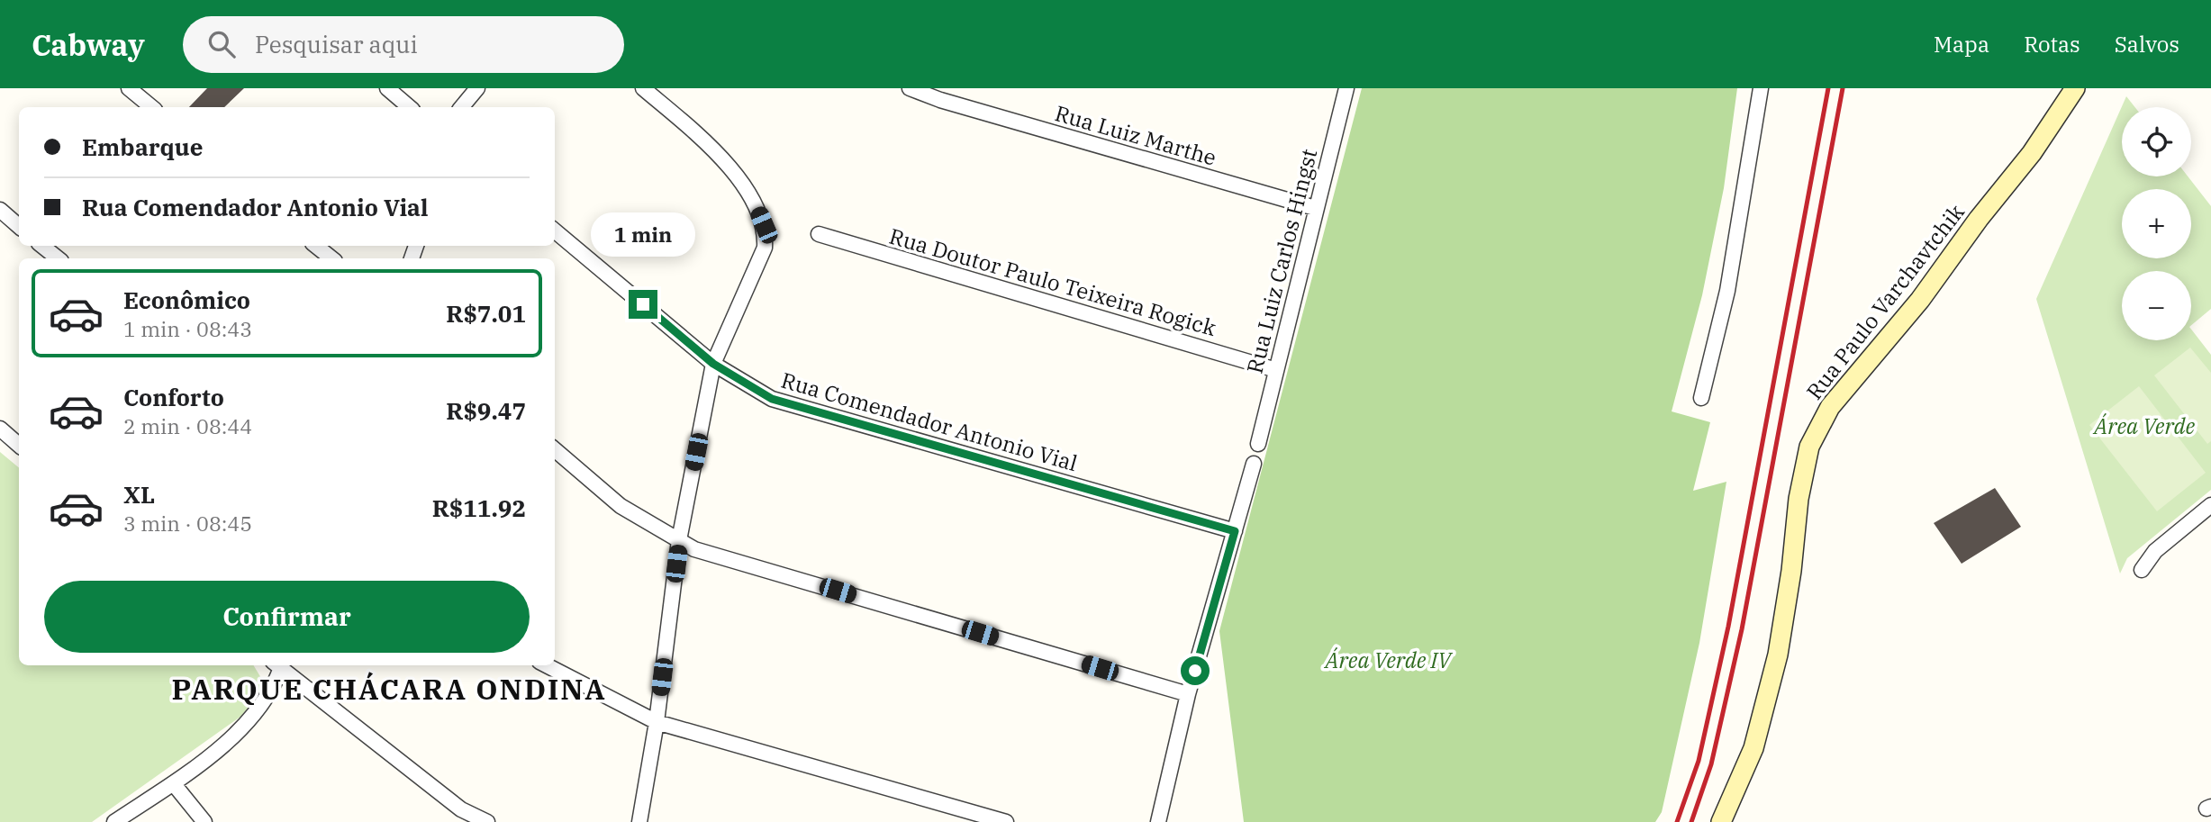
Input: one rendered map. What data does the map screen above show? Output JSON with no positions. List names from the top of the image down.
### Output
{
  "streets": {
    "street": [
      "Rua Luiz Marthe",
      "Rua Luiz Carlos Hingst",
      "Rua Doutor Paulo Teixeira Rogick",
      "Rua Paulo Varchavtchik",
      "Rua Comendador Antonio Vial"
    ]
  },
  "crossings": [
    ["Rua Luiz Marthe", "Rua Luiz Carlos Hingst"],
    ["Rua Luiz Carlos Hingst", "Rua Doutor Paulo Teixeira Rogick"]
  ],
  "districts": ["PARQUE CHÁCARA ONDINA"],
  "parks": ["Área Verde", "Área Verde IV"],
  "page": {
    "header": "Cabway",
    "search": "Pesquisar aqui",
    "nav": ["Mapa", "Rotas", "Salvos"],
    "map_buttons": ["+", "−"],
    "banner": ["Embarque", "Rua Comendador Antonio Vial"],
    "bubble": "1 min",
    "list": [
      {
        "name": "Econômico",
        "note": "1 min · 08:43",
        "value": "R$7.01"
      },
      {
        "name": "Conforto",
        "note": "2 min · 08:44",
        "value": "R$9.47"
      },
      {
        "name": "XL",
        "note": "3 min · 08:45",
        "value": "R$11.92"
      }
    ],
    "buttons": "Confirmar"
  }
}
